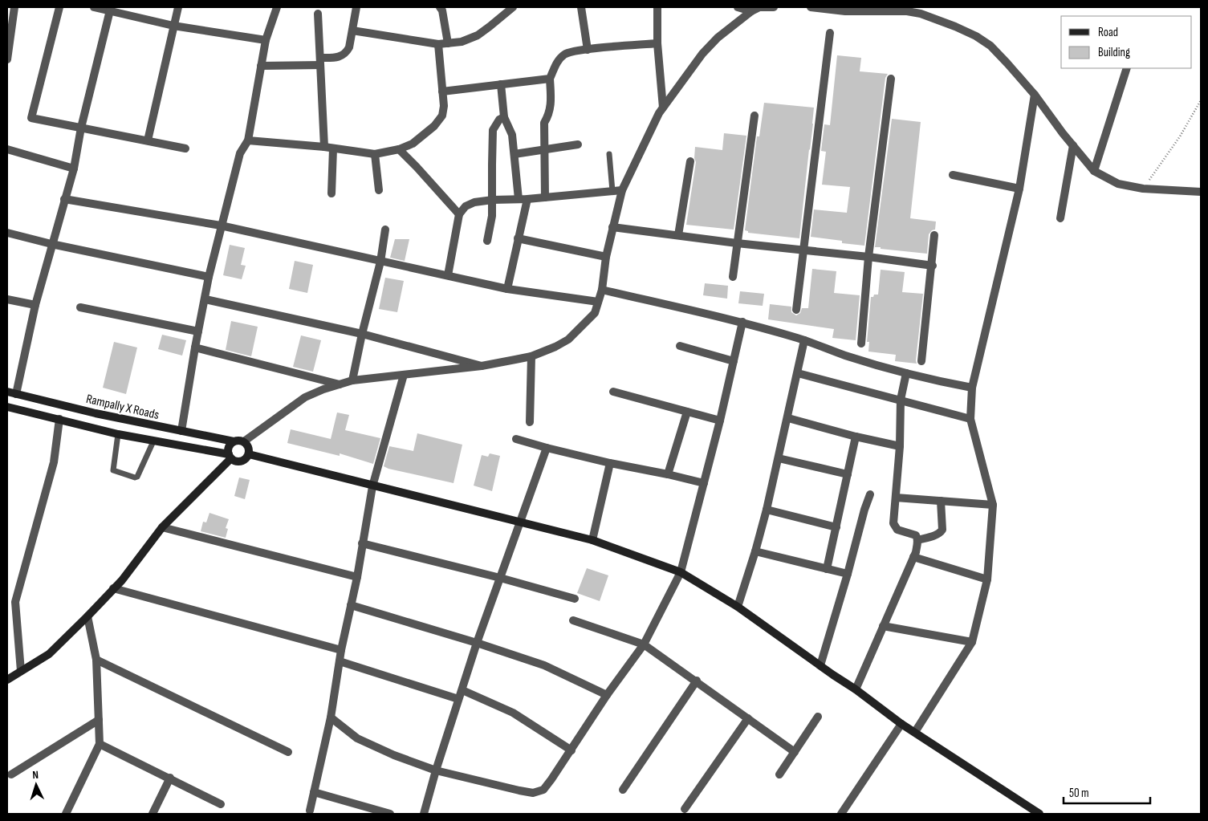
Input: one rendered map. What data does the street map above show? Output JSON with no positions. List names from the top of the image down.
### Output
{
  "streets": {
    "main road": ["Rampally X Roads"]
  },
  "legend": ["Road", "Building"],
  "scale_bar": "50 m",
  "north": "top"
}
